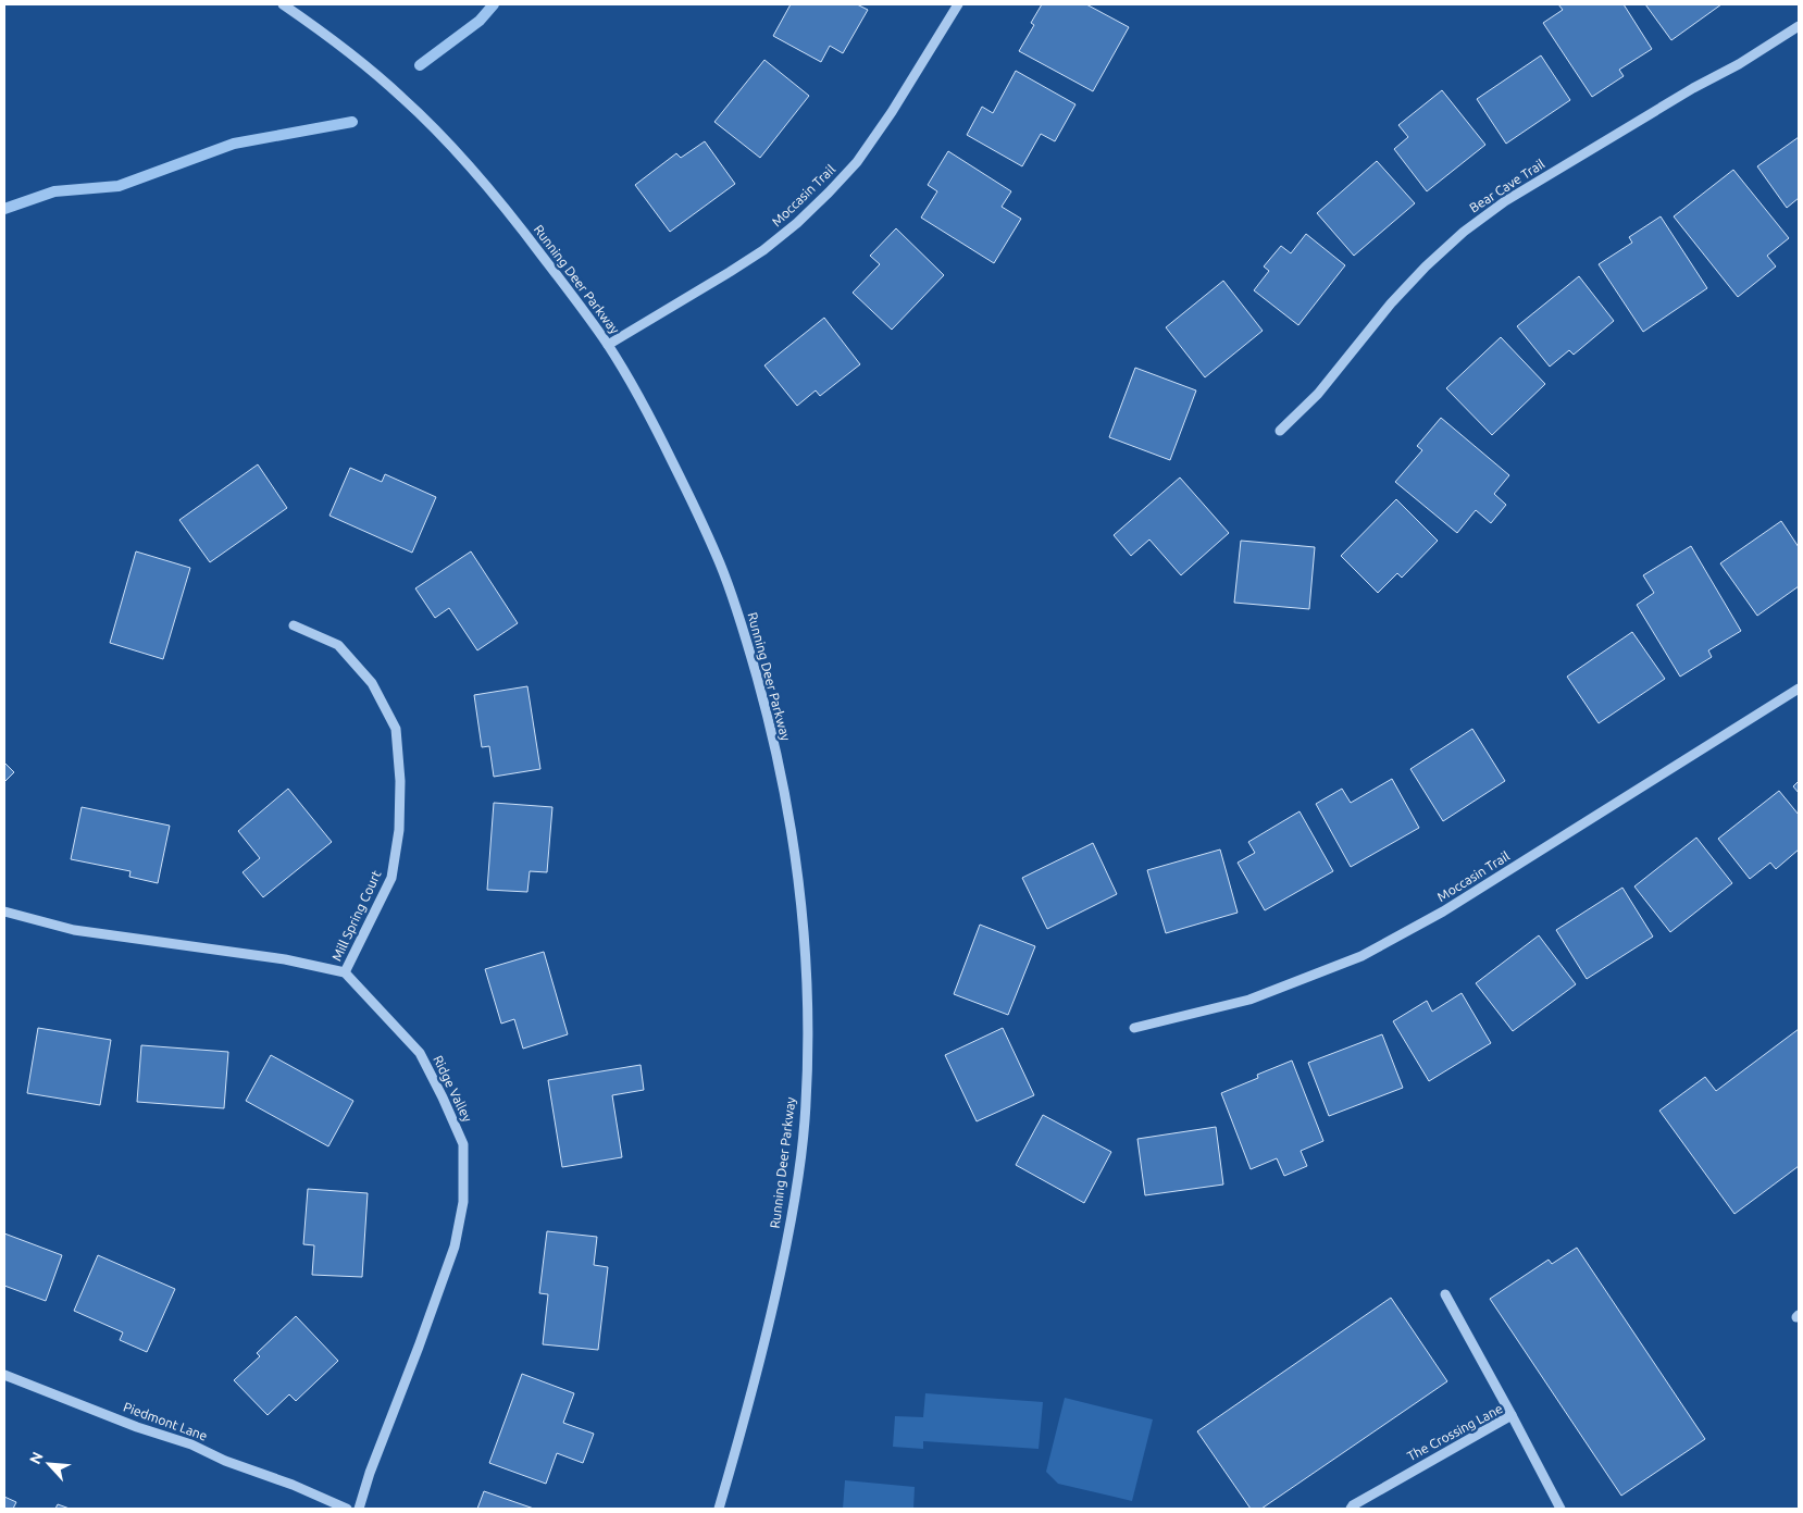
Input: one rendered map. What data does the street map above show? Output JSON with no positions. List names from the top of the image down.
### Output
{
  "streets": {
    "street": [
      "Bear Cave Trail",
      "Moccasin Trail",
      "Running Deer Parkway",
      "Mill Spring Court",
      "Ridge Valley",
      "Piedmont Lane",
      "The Crossing Lane"
    ]
  },
  "crossings": [
    ["Moccasin Trail", "Running Deer Parkway"],
    ["Mill Spring Court", "Ridge Valley"]
  ],
  "north": "top left"
}
